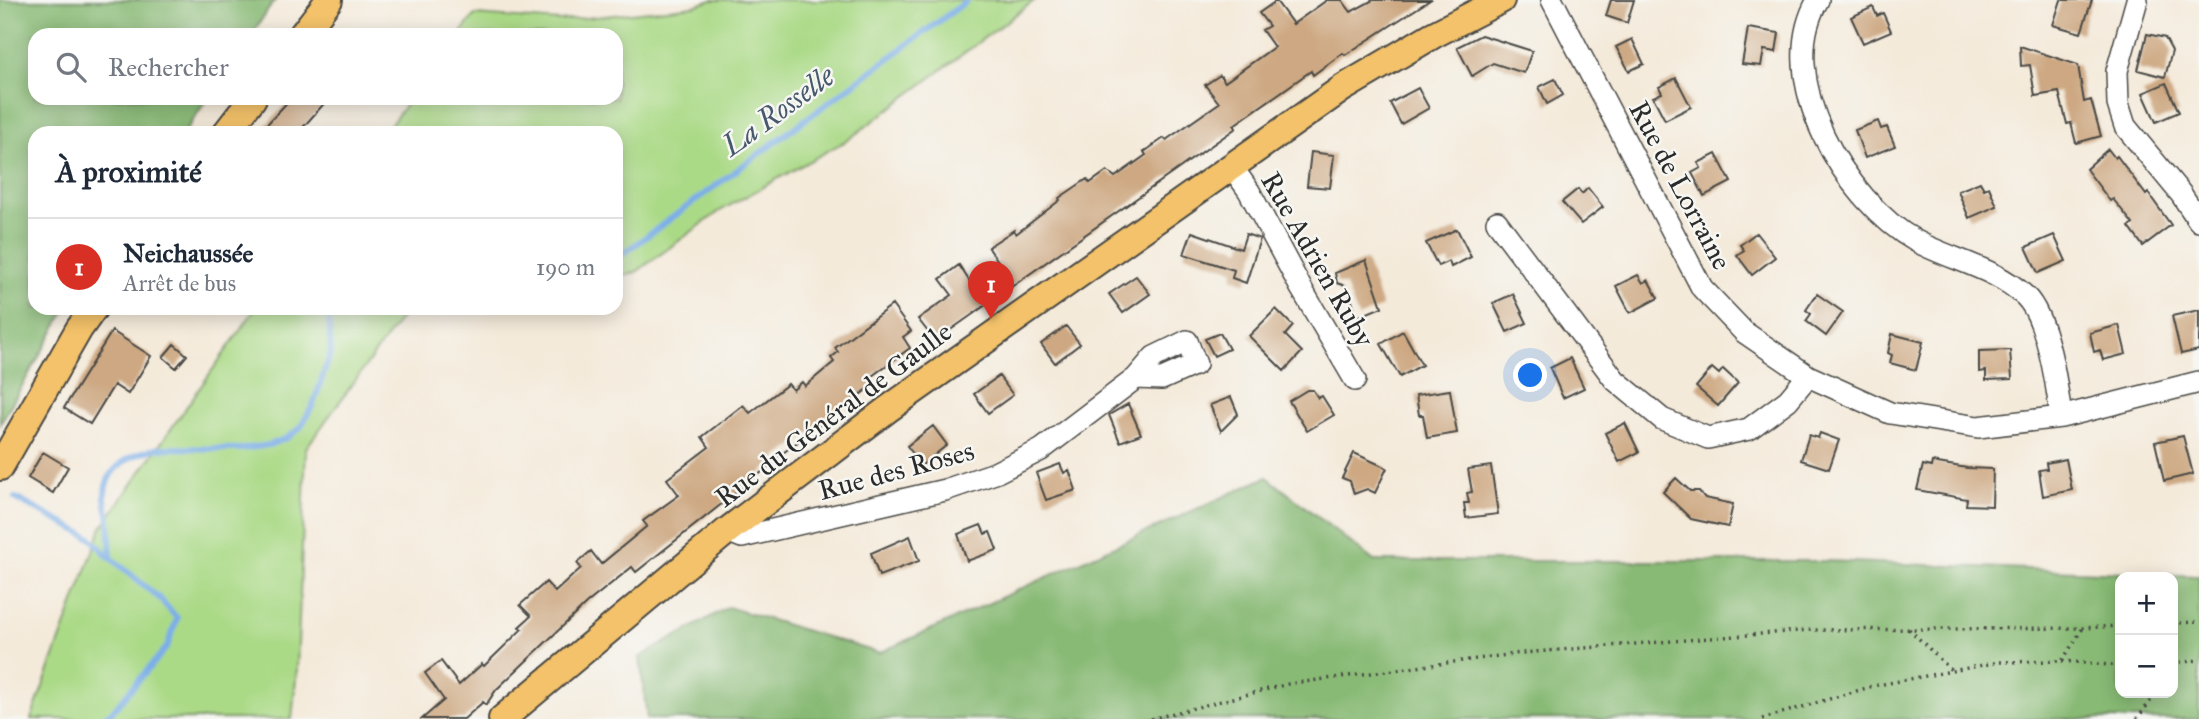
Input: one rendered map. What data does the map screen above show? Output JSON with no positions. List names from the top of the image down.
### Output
{
  "streets": {
    "main road": ["Rue du Général de Gaulle"],
    "street": ["Rue de Lorraine", "Rue Adrien Ruby", "Rue des Roses"]
  },
  "crossings": [
    ["Rue Adrien Ruby", "Rue du Général de Gaulle"],
    ["Rue du Général de Gaulle", "Rue des Roses"]
  ],
  "water": ["La Rosselle"],
  "page": {
    "search": "Rechercher",
    "heading": "À proximité",
    "list": [
      {
        "mark": "1",
        "name": "Neichaussée",
        "note": "Arrêt de bus",
        "value": "190 m"
      }
    ],
    "pins": "1",
    "map_buttons": ["+", "−"]
  }
}
